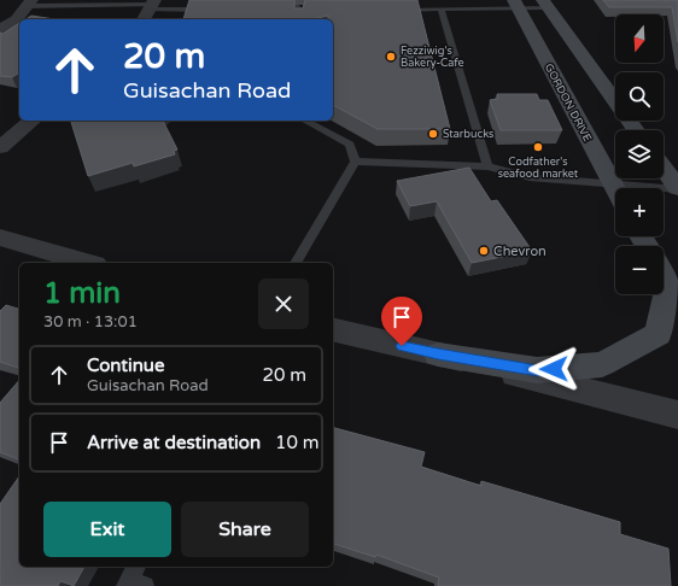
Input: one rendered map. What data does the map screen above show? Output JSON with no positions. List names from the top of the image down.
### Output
{
  "streets": {
    "main road": ["GORDON DRIVE"]
  },
  "places": [
    "Fezziwig's Bakery-Cafe",
    "Starbucks",
    "Codfather's seafood market",
    "Chevron"
  ],
  "north": "bottom",
  "page": {
    "map_buttons": ["+", "−"],
    "turn": ["20 m", "Guisachan Road"],
    "heading": ["1 min", "30 m · 13:01"],
    "list": [
      {
        "name": "Continue",
        "note": "Guisachan Road",
        "value": "20 m"
      },
      {
        "name": "Arrive at destination",
        "value": "10 m"
      }
    ],
    "buttons": ["Exit", "Share"]
  }
}
